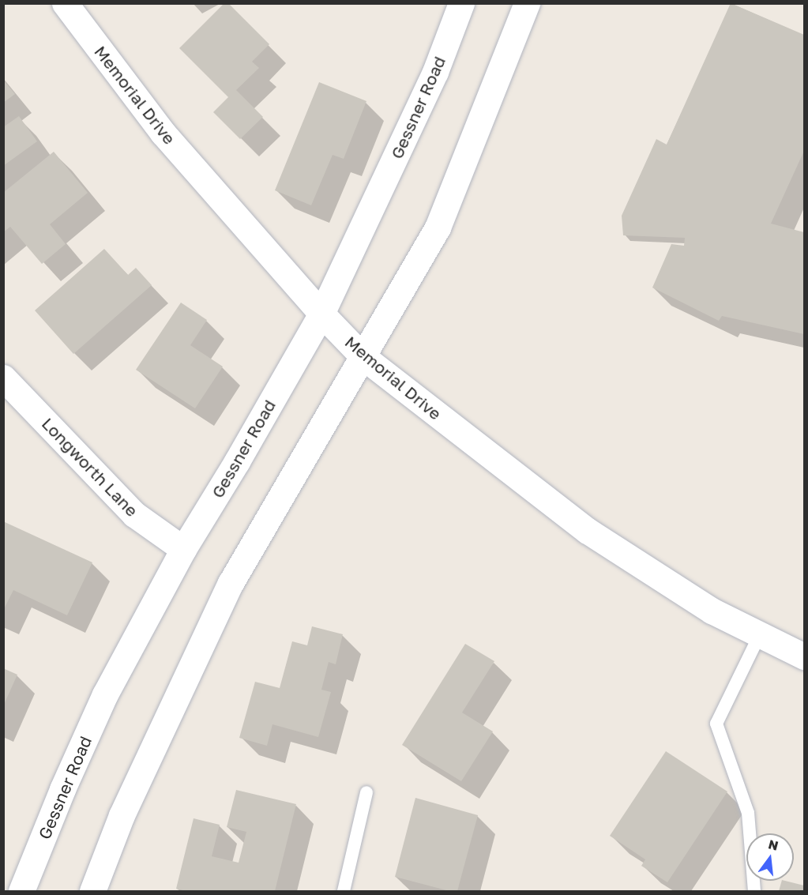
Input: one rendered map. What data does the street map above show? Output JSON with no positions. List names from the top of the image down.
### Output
{
  "streets": {
    "main road": ["Memorial Drive", "Gessner Road", "Longworth Lane"]
  },
  "crossings": [
    ["Memorial Drive", "Gessner Road"],
    ["Gessner Road", "Longworth Lane"]
  ],
  "north": "top"
}
